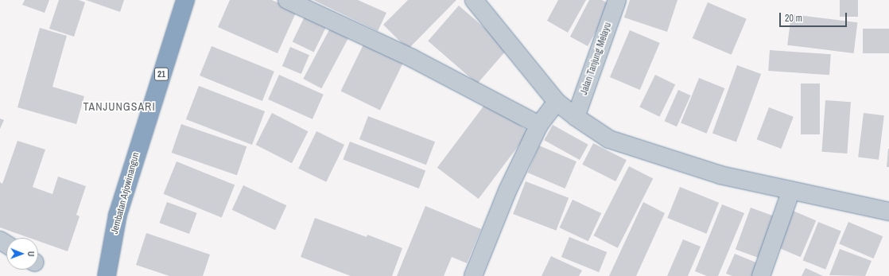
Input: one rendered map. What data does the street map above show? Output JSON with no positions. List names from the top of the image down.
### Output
{
  "streets": {
    "highway": ["21", "Jembatan Arjowinangun"],
    "street": ["Jalan Tanjung Melayu"]
  },
  "districts": ["TANJUNGSARI"],
  "scale_bar": "20 m",
  "north": "right"
}
